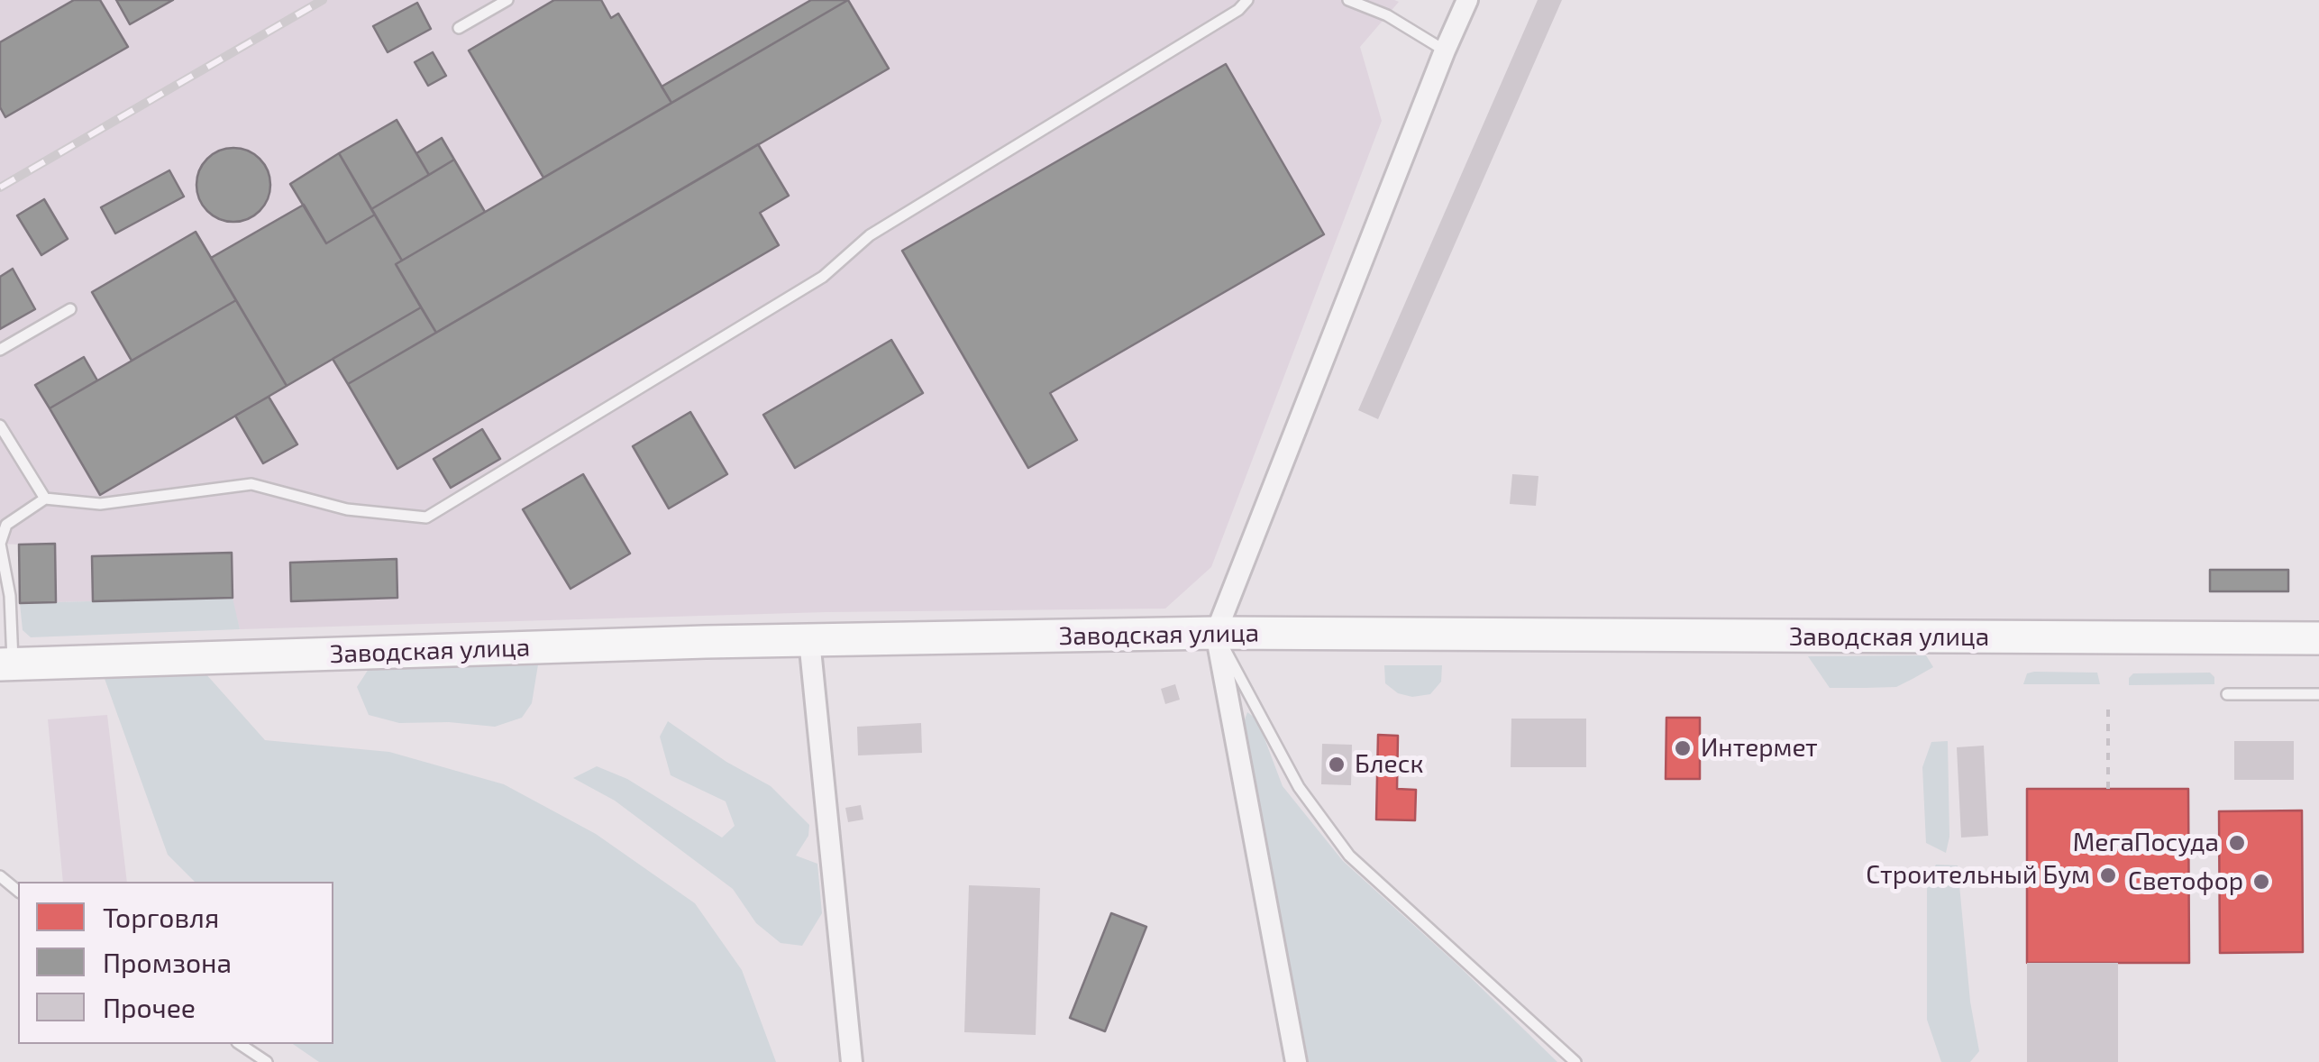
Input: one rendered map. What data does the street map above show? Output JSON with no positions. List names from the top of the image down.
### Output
{
  "streets": {
    "main road": ["Заводская улица"]
  },
  "places": [
    "Интермет",
    "Блеск",
    "МегаПосуда",
    "Строительный Бум",
    "Светофор"
  ],
  "legend": ["Торговля", "Промзона", "Прочее"]
}
